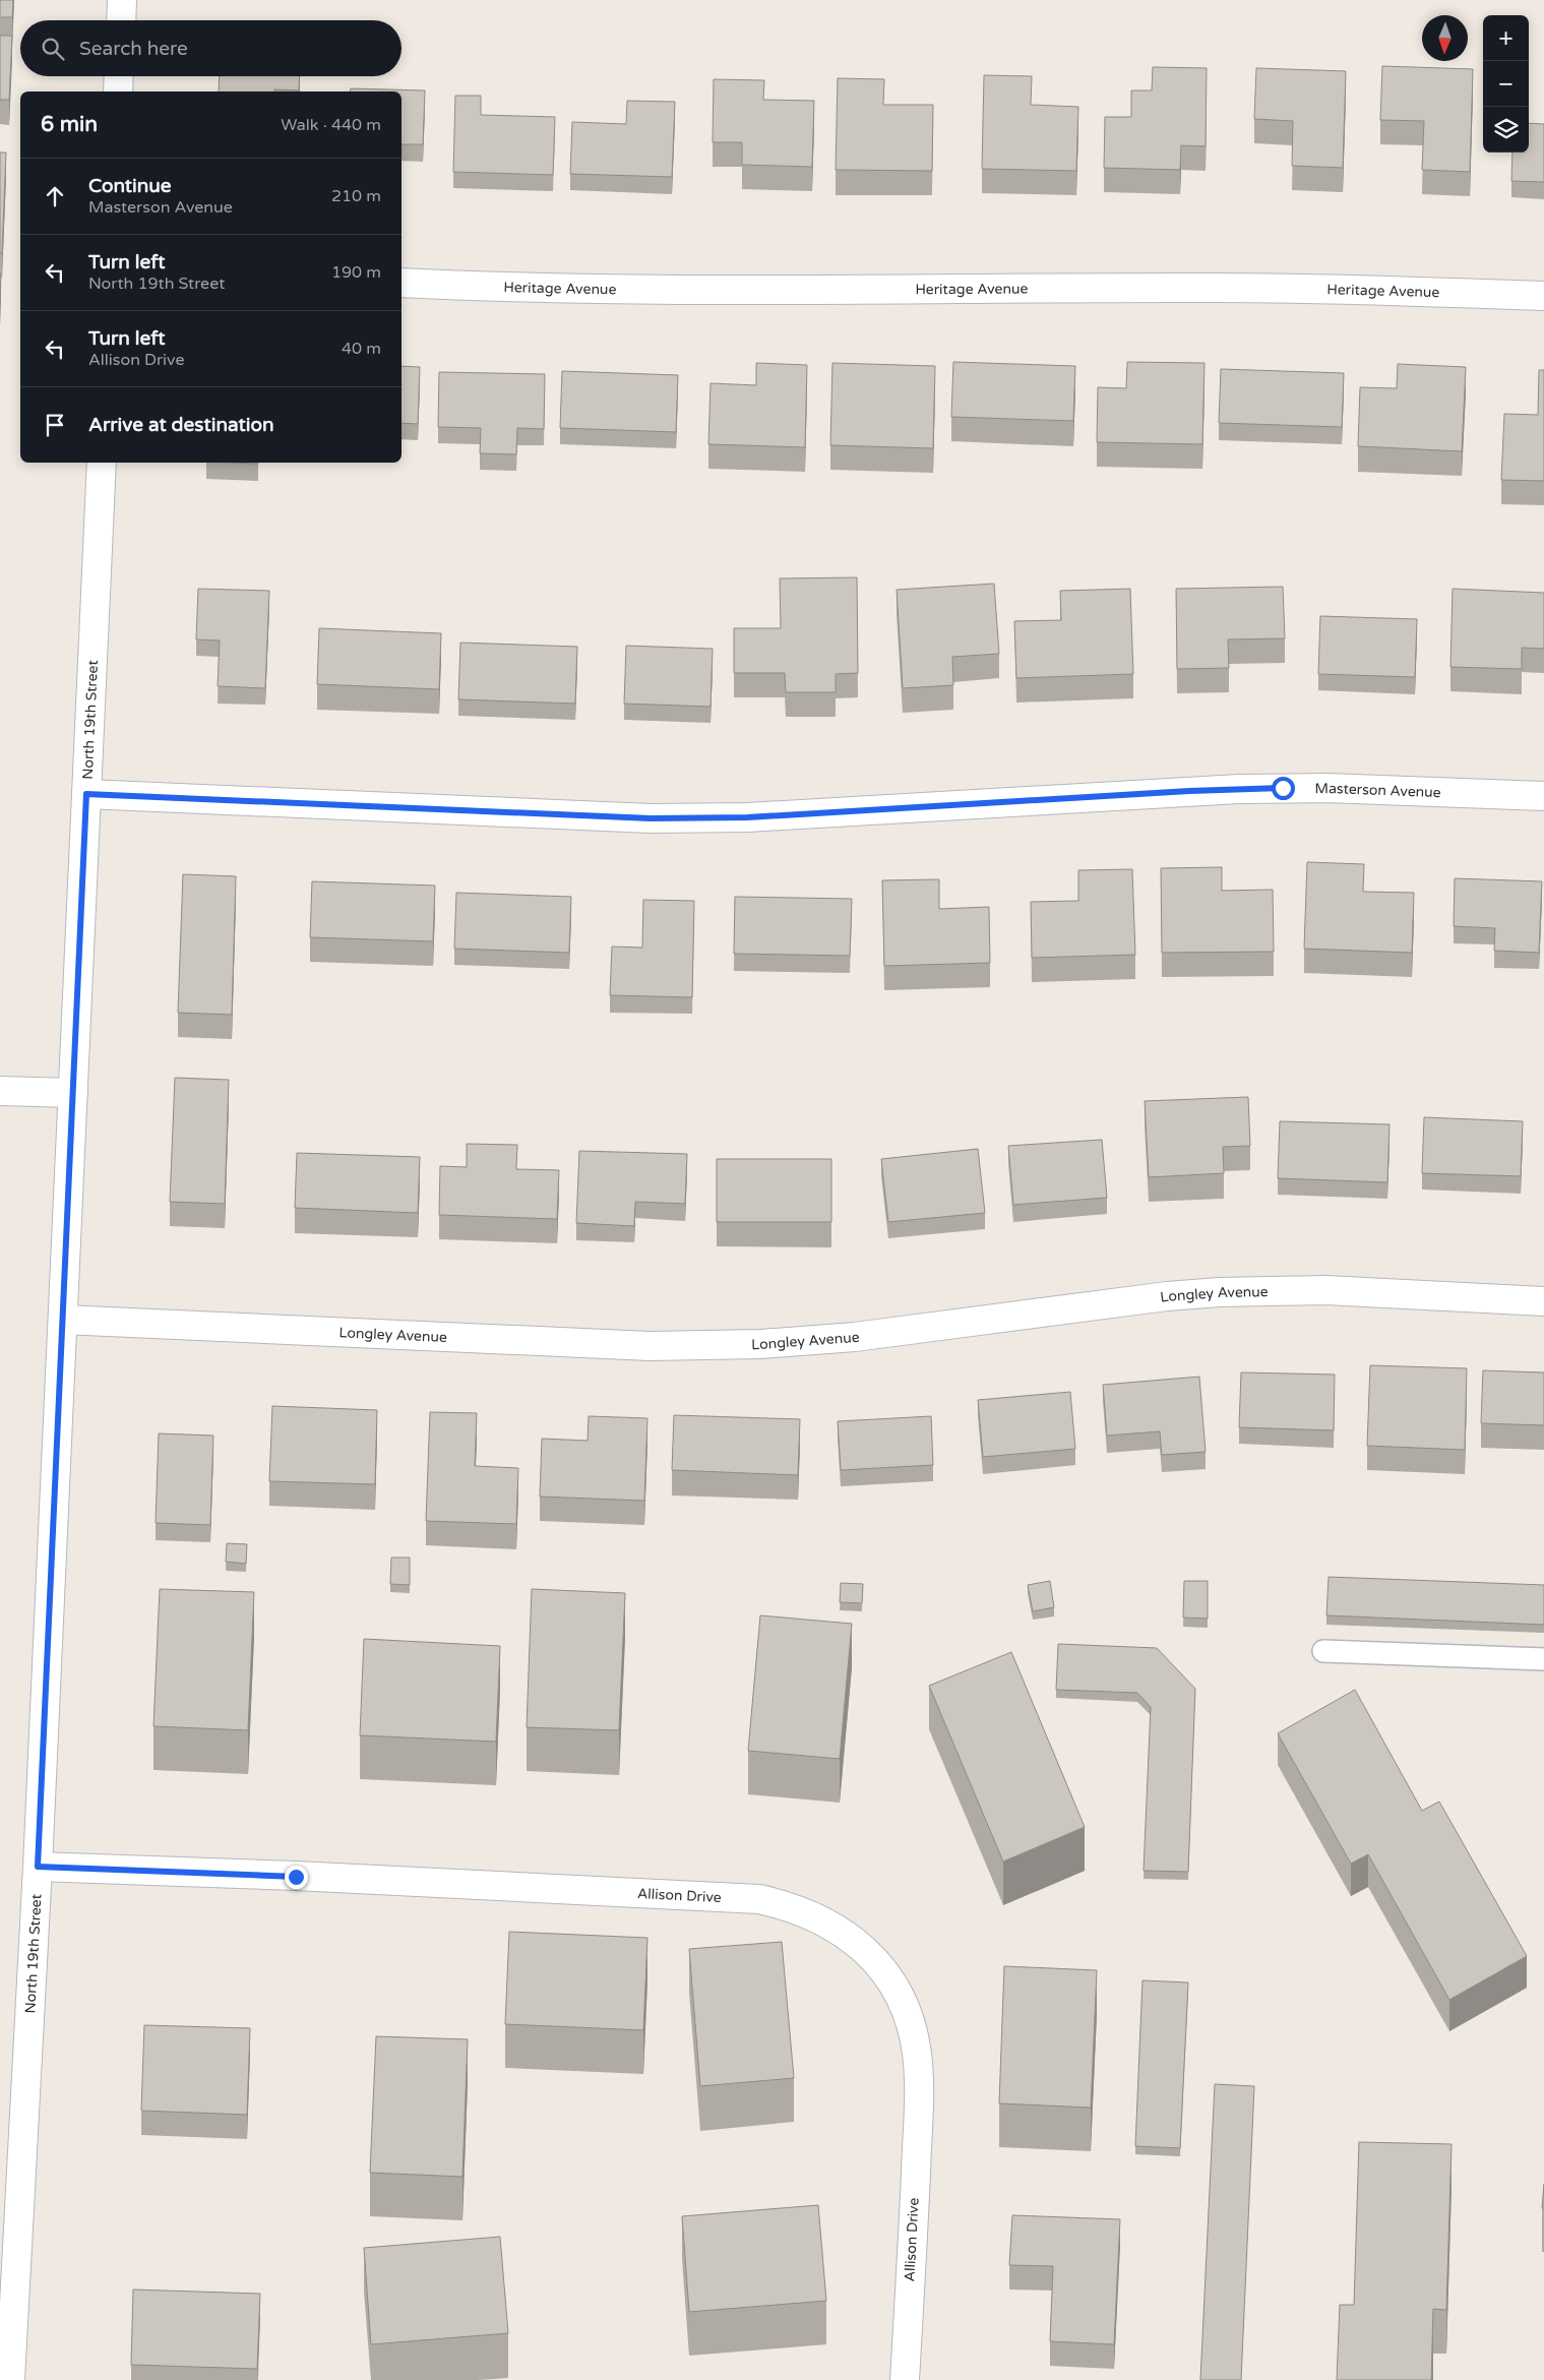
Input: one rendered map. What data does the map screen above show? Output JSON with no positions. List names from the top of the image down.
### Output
{
  "streets": {
    "street": [
      "Heritage Avenue",
      "North 19th Street",
      "Masterson Avenue",
      "Longley Avenue",
      "Allison Drive"
    ]
  },
  "crossings": [
    ["North 19th Street", "Masterson Avenue"],
    ["North 19th Street", "Longley Avenue"],
    ["North 19th Street", "Allison Drive"]
  ],
  "north": "bottom",
  "page": {
    "map_buttons": ["+", "−"],
    "search": "Search here",
    "heading": ["6 min", "Walk · 440 m"],
    "list": [
      ["Continue", "Masterson Avenue", "210 m"],
      ["Turn left", "North 19th Street", "190 m"],
      ["Turn left", "Allison Drive", "40 m"],
      "Arrive at destination"
    ]
  }
}
